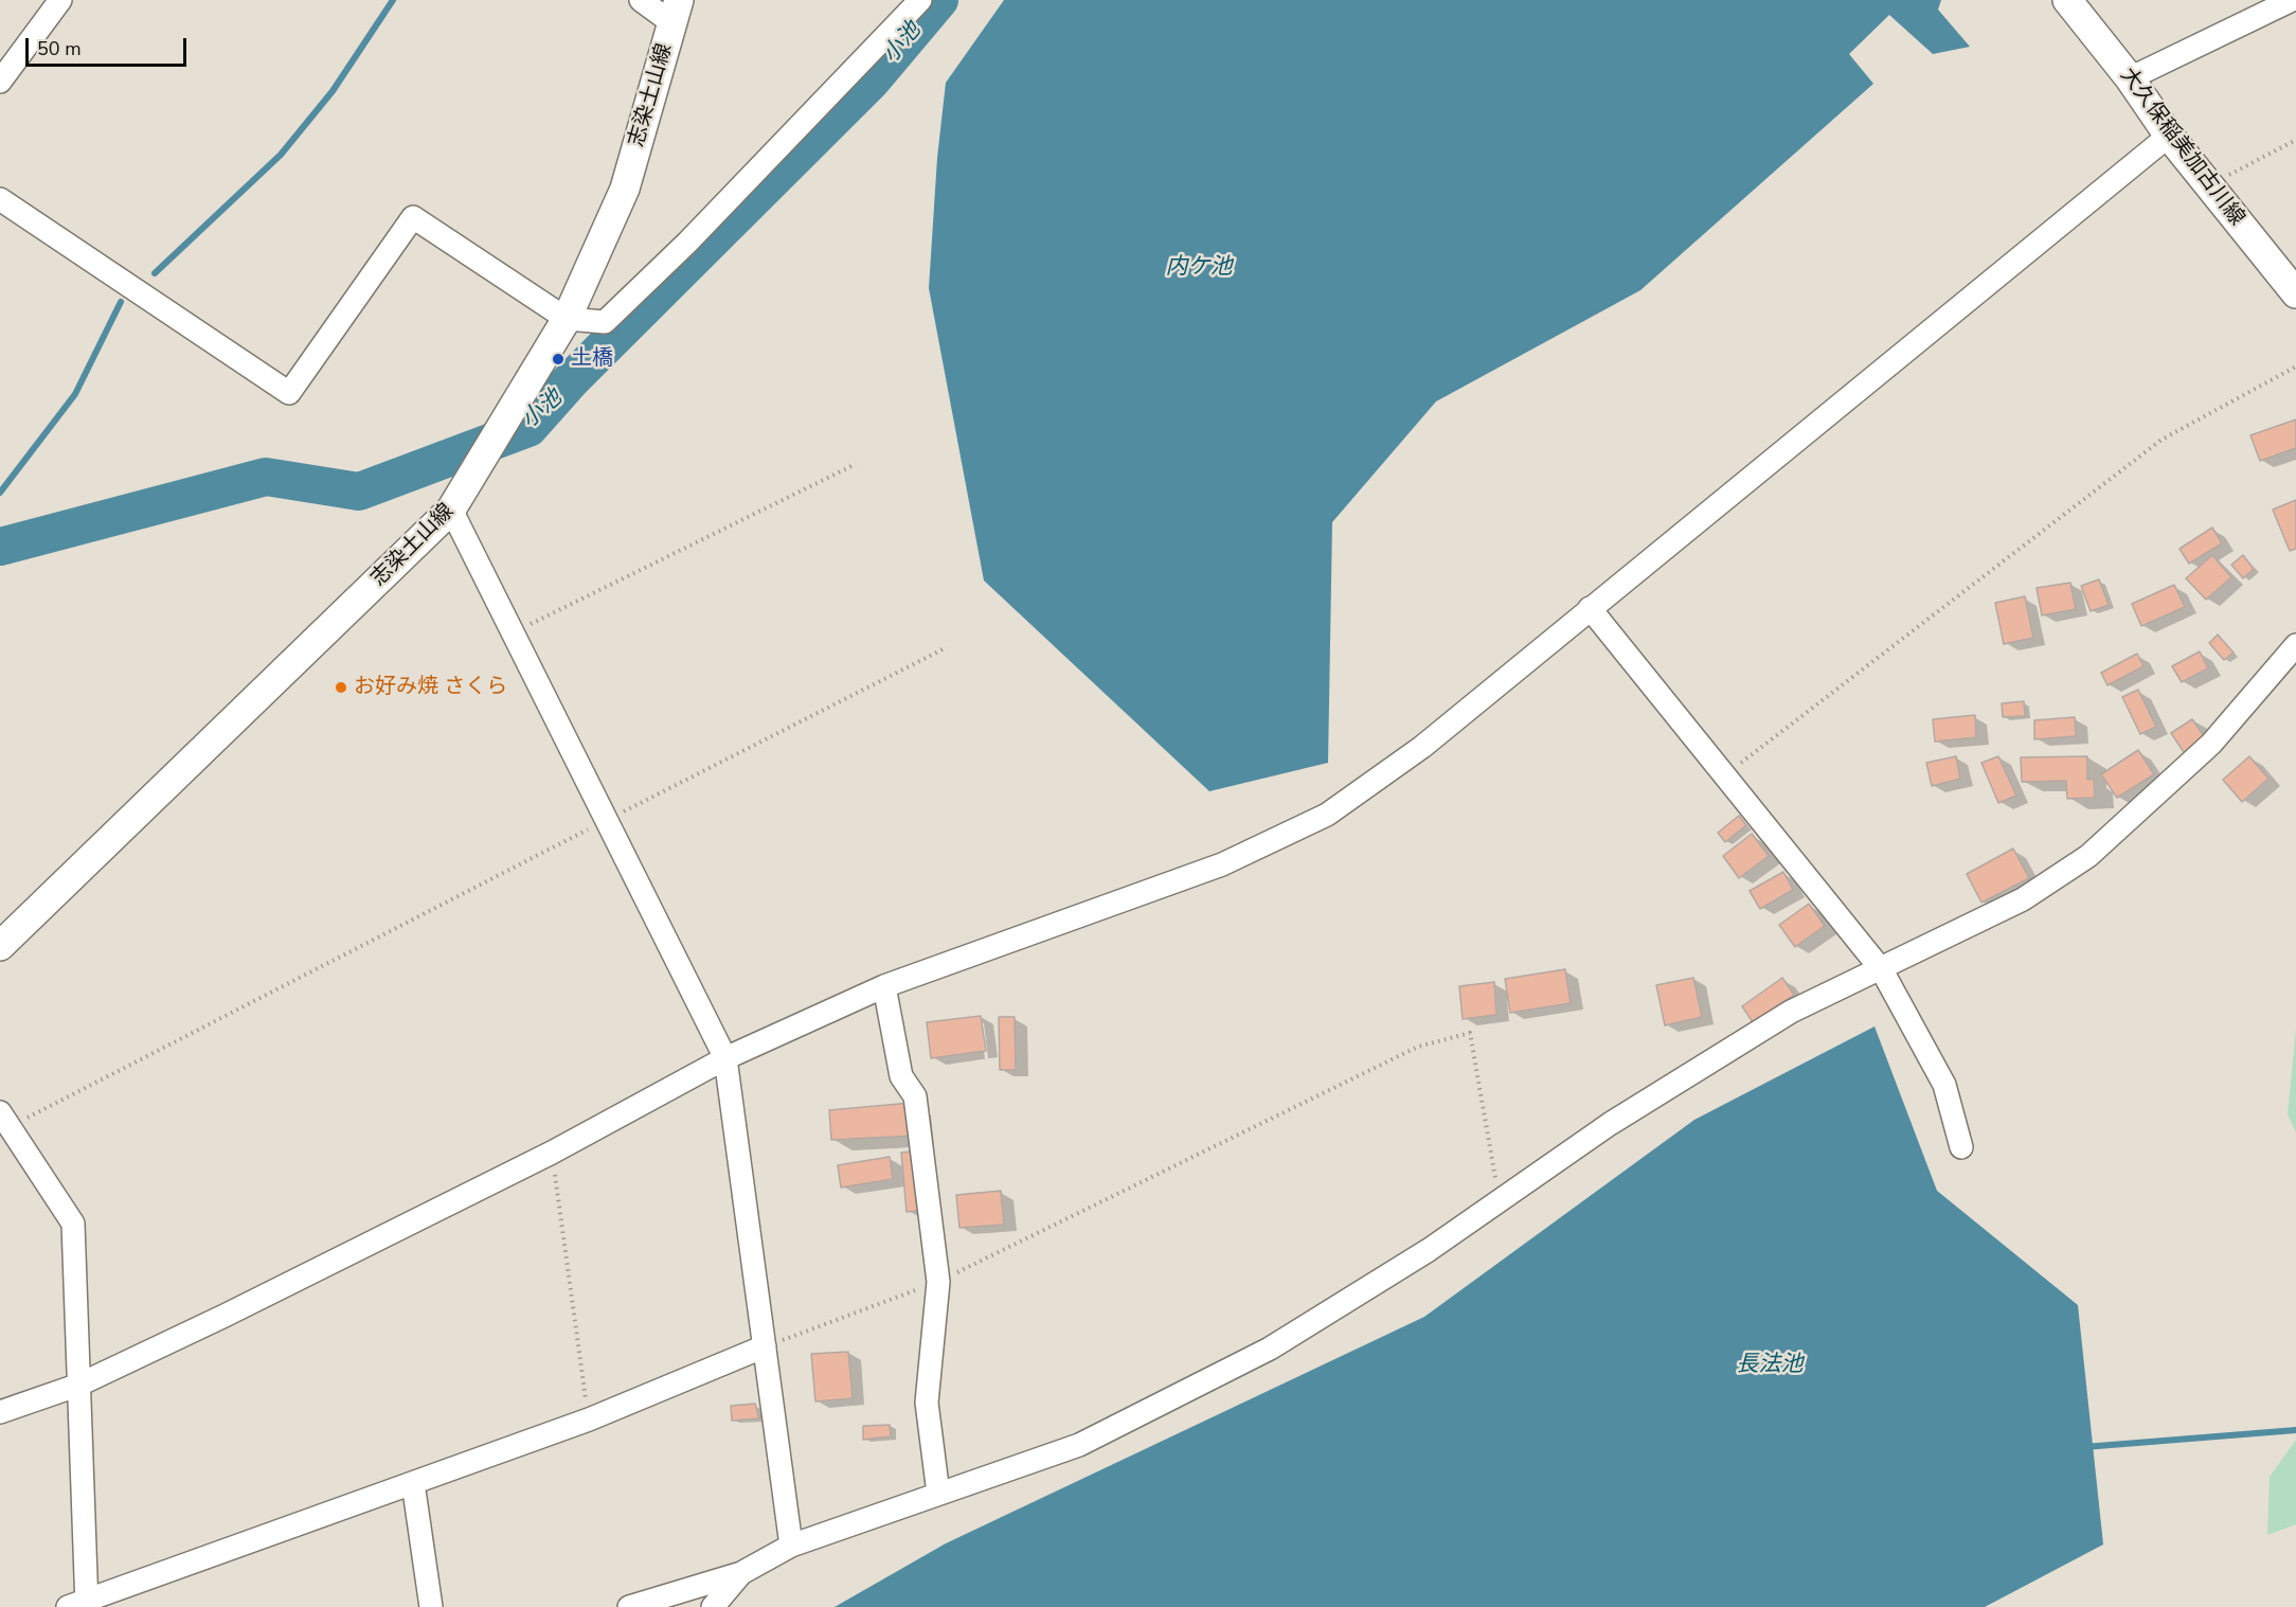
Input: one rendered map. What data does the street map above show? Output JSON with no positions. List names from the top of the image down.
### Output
{
  "streets": {
    "main road": ["志染土山線", "大久保稲美加古川線"]
  },
  "water": ["小池", "内ケ池", "長法池"],
  "places": ["土橋", "お好み焼 さくら"],
  "scale_bar": "50 m"
}
